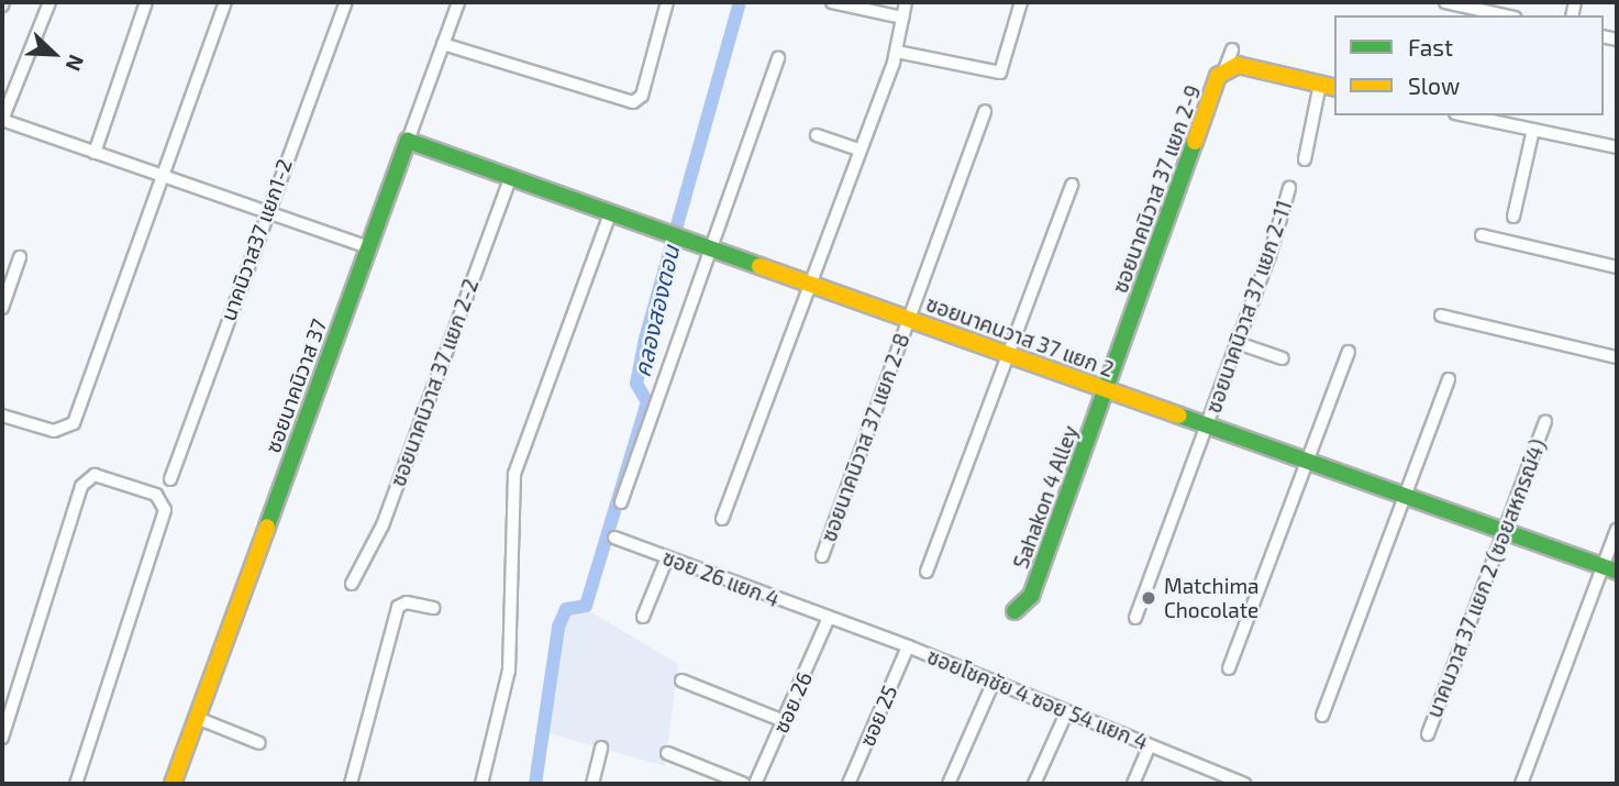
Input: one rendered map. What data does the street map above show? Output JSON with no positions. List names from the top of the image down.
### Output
{
  "streets": {
    "street": [
      "ซอยนาคนิวาส 37 แยก 2-9",
      "นาคนิวาส37 แยก1-2",
      "ซอยนาคนิวาส 37 แยก 2-11",
      "ซอยนาคนวาส 37 แยก 2",
      "ซอยนาคนิวาส 37 แยก 2-2",
      "ซอยนาคนิวาส 37",
      "ซอยนาคนิวาส 37 แยก 2-8",
      "Sahakon 4 Alley",
      "ซอย 26 แยก 4",
      "นาคนวาส 37 แยก 2 (ซอยสหกรณ์4)",
      "ซอยโชคชัย 4 ซอย 54 แยก 4",
      "ซอย 26",
      "ซอย 25"
    ]
  },
  "crossings": [
    ["ซอยนาคนิวาส 37 แยก 2-9", "ซอยนาคนวาส 37 แยก 2"],
    ["ซอยนาคนิวาส 37 แยก 2-9", "Sahakon 4 Alley"],
    ["ซอยนาคนิวาส 37 แยก 2-11", "ซอยนาคนวาส 37 แยก 2"],
    ["ซอยนาคนวาส 37 แยก 2", "ซอยนาคนิวาส 37 แยก 2-2"],
    ["ซอยนาคนวาส 37 แยก 2", "ซอยนาคนิวาส 37"],
    ["ซอยนาคนวาส 37 แยก 2", "ซอยนาคนิวาส 37 แยก 2-8"],
    ["ซอยนาคนวาส 37 แยก 2", "Sahakon 4 Alley"],
    ["ซอยนาคนวาส 37 แยก 2", "นาคนวาส 37 แยก 2 (ซอยสหกรณ์4)"],
    ["ซอย 26 แยก 4", "ซอยโชคชัย 4 ซอย 54 แยก 4"],
    ["ซอย 26 แยก 4", "ซอย 26"],
    ["ซอยโชคชัย 4 ซอย 54 แยก 4", "ซอย 26"],
    ["ซอยโชคชัย 4 ซอย 54 แยก 4", "ซอย 25"]
  ],
  "water": ["คลองสองตอน"],
  "places": ["Matchima Chocolate"],
  "legend": ["Fast", "Slow"],
  "north": "bottom right"
}
